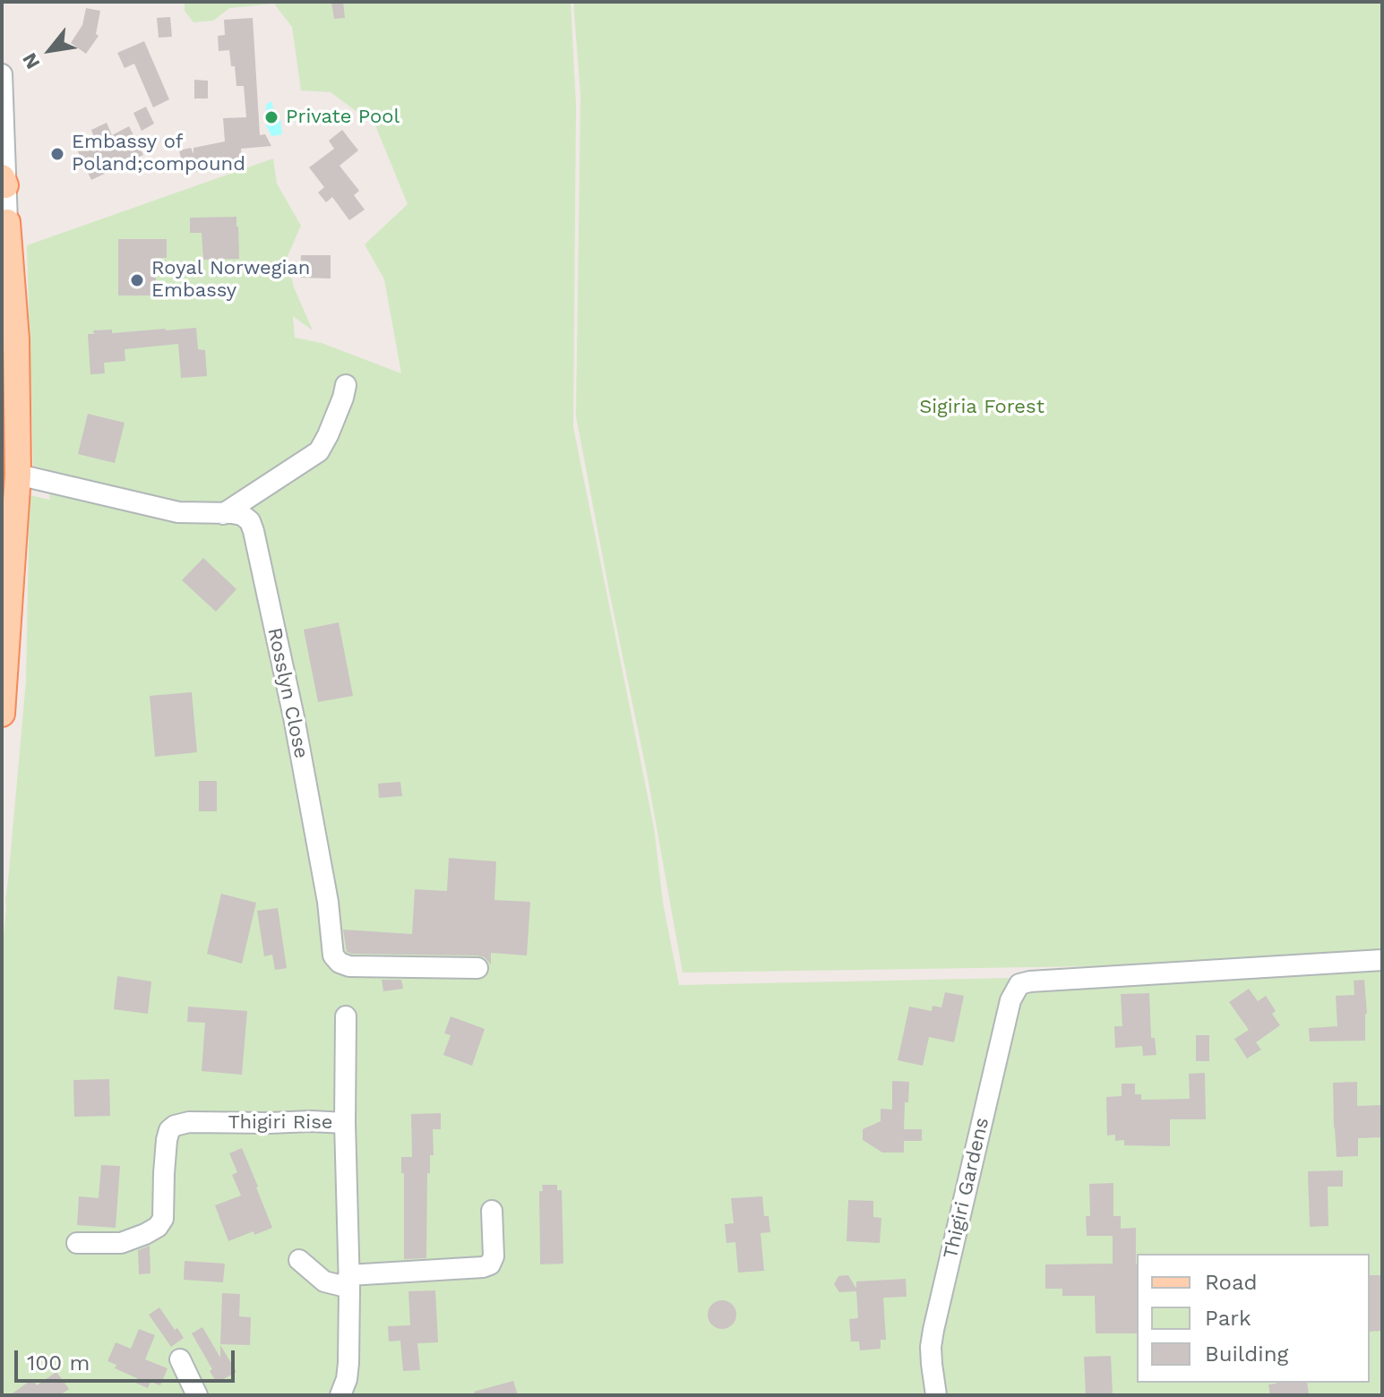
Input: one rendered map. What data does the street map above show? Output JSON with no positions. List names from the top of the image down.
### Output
{
  "streets": {
    "street": ["Rosslyn Close", "Thigiri Rise", "Thigiri Gardens"]
  },
  "parks": ["Sigiria Forest"],
  "places": ["Private Pool", "Embassy of Poland;compound", "Royal Norwegian Embassy"],
  "legend": ["Road", "Park", "Building"],
  "scale_bar": "100 m",
  "north": "bottom left"
}
